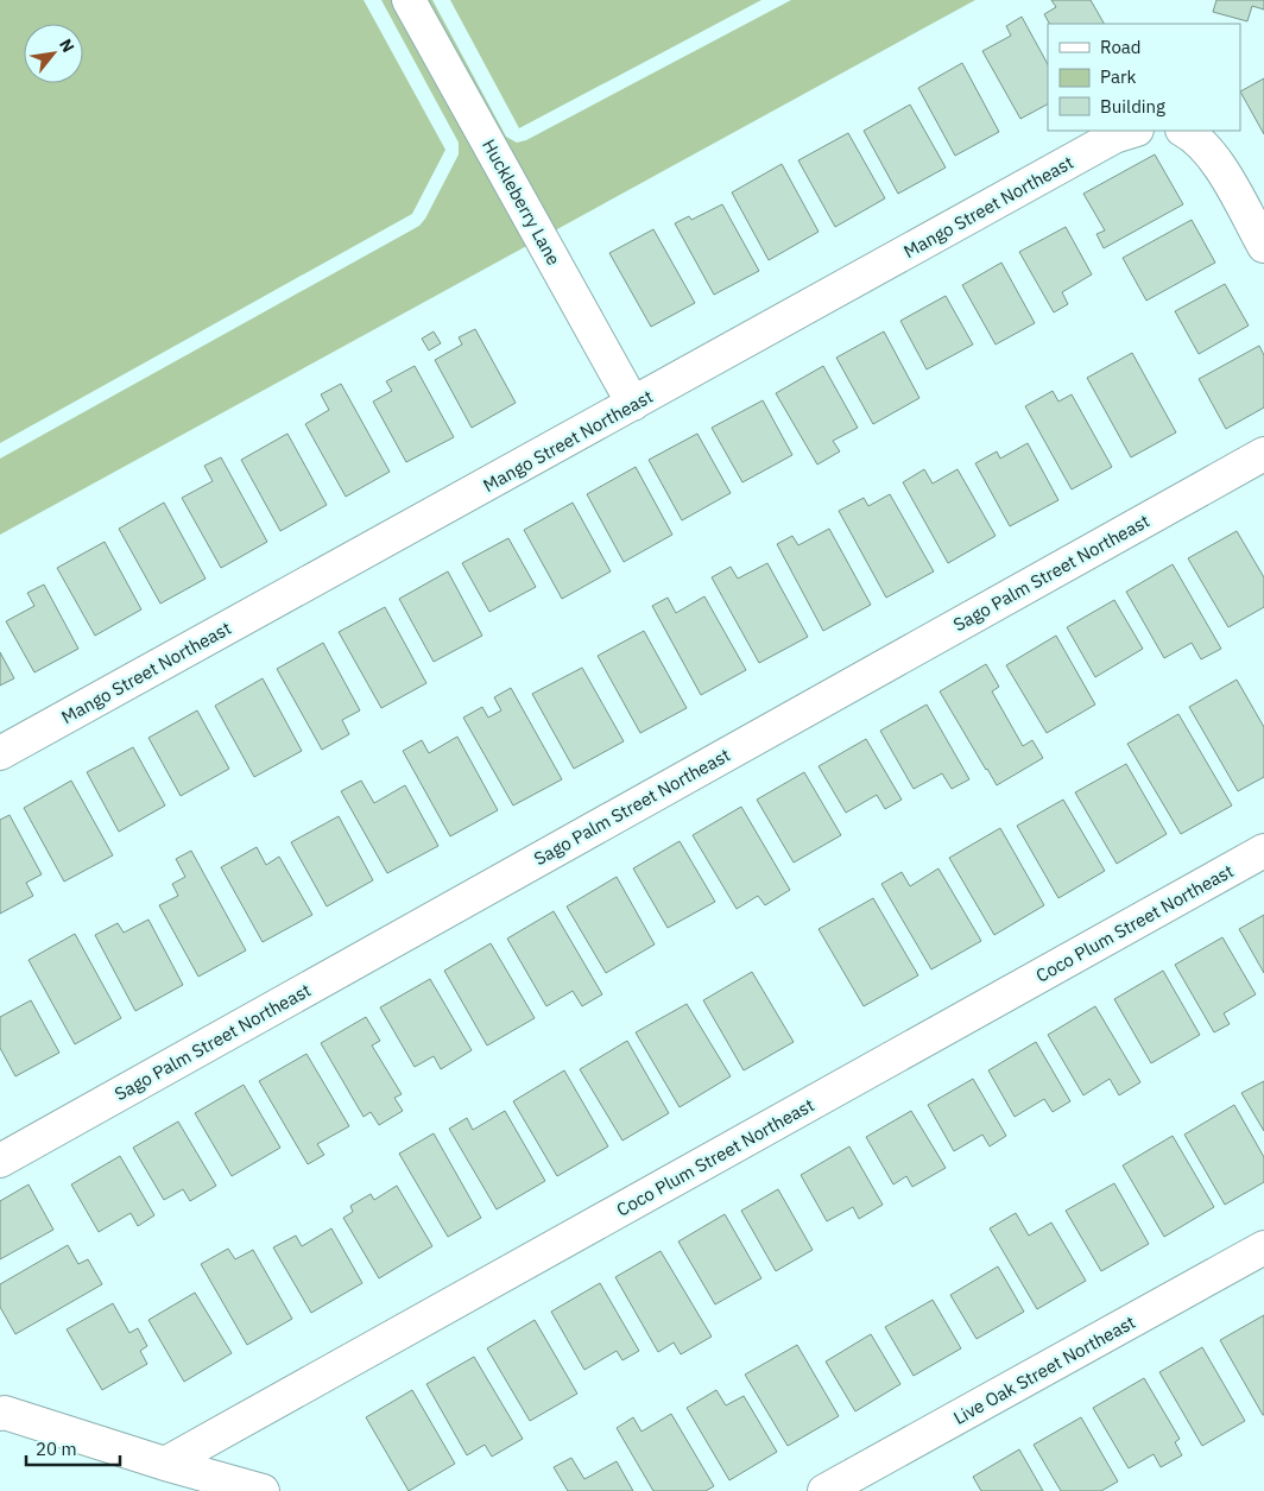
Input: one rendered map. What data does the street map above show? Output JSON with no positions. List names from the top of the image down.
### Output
{
  "streets": {
    "street": [
      "Huckleberry Lane",
      "Mango Street Northeast",
      "Sago Palm Street Northeast",
      "Coco Plum Street Northeast",
      "Live Oak Street Northeast"
    ]
  },
  "crossings": [
    ["Huckleberry Lane", "Mango Street Northeast"]
  ],
  "legend": ["Road", "Park", "Building"],
  "scale_bar": "20 m",
  "north": "top right"
}
